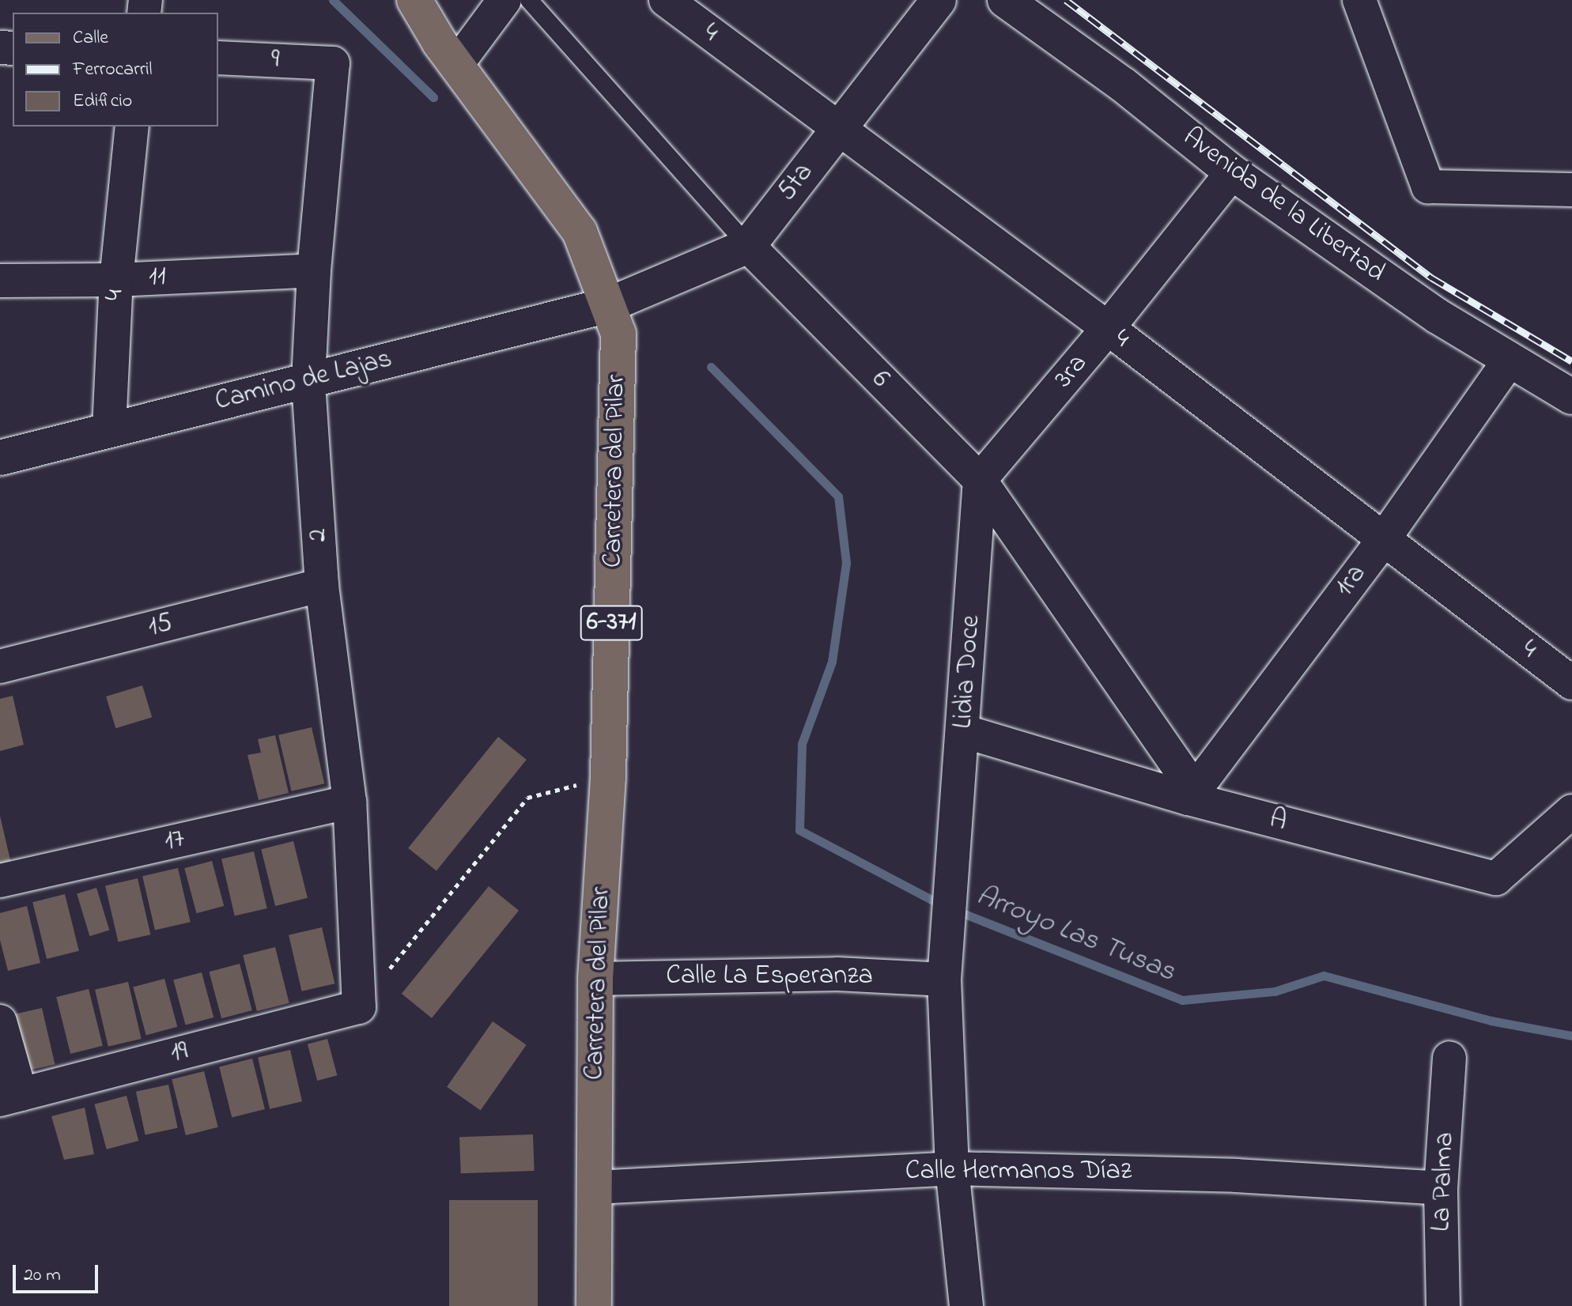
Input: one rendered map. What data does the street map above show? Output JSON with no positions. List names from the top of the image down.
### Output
{
  "streets": {
    "main road": ["Carretera del Pilar", "6-371"],
    "street": [
      "4",
      "9",
      "5ta",
      "Avenida de la Libertad",
      "11",
      "3ra",
      "6",
      "Camino de Lajas",
      "2",
      "1ra",
      "15",
      "Lidia Doce",
      "A",
      "17",
      "Calle La Esperanza",
      "19",
      "Calle Hermanos Díaz",
      "La Palma"
    ]
  },
  "crossings": [
    ["4", "5ta"],
    ["4", "11"],
    ["4", "3ra"],
    ["4", "Camino de Lajas"],
    ["4", "1ra"],
    ["9", "2"],
    ["5ta", "6"],
    ["5ta", "Camino de Lajas"],
    ["5ta", "Carretera del Pilar"],
    ["Avenida de la Libertad", "3ra"],
    ["Avenida de la Libertad", "1ra"],
    ["11", "2"],
    ["3ra", "6"],
    ["3ra", "Lidia Doce"],
    ["6", "1ra"],
    ["6", "Lidia Doce"],
    ["6", "A"],
    ["Camino de Lajas", "Carretera del Pilar"],
    ["Camino de Lajas", "2"],
    ["Carretera del Pilar", "Calle La Esperanza"],
    ["Carretera del Pilar", "Calle Hermanos Díaz"],
    ["2", "15"],
    ["2", "17"],
    ["2", "19"],
    ["1ra", "A"],
    ["Lidia Doce", "A"],
    ["Lidia Doce", "Calle La Esperanza"],
    ["Calle Hermanos Díaz", "La Palma"]
  ],
  "water": ["Arroyo Las Tusas"],
  "legend": ["Calle", "Ferrocarril", "Edificio"],
  "scale_bar": "20 m"
}
